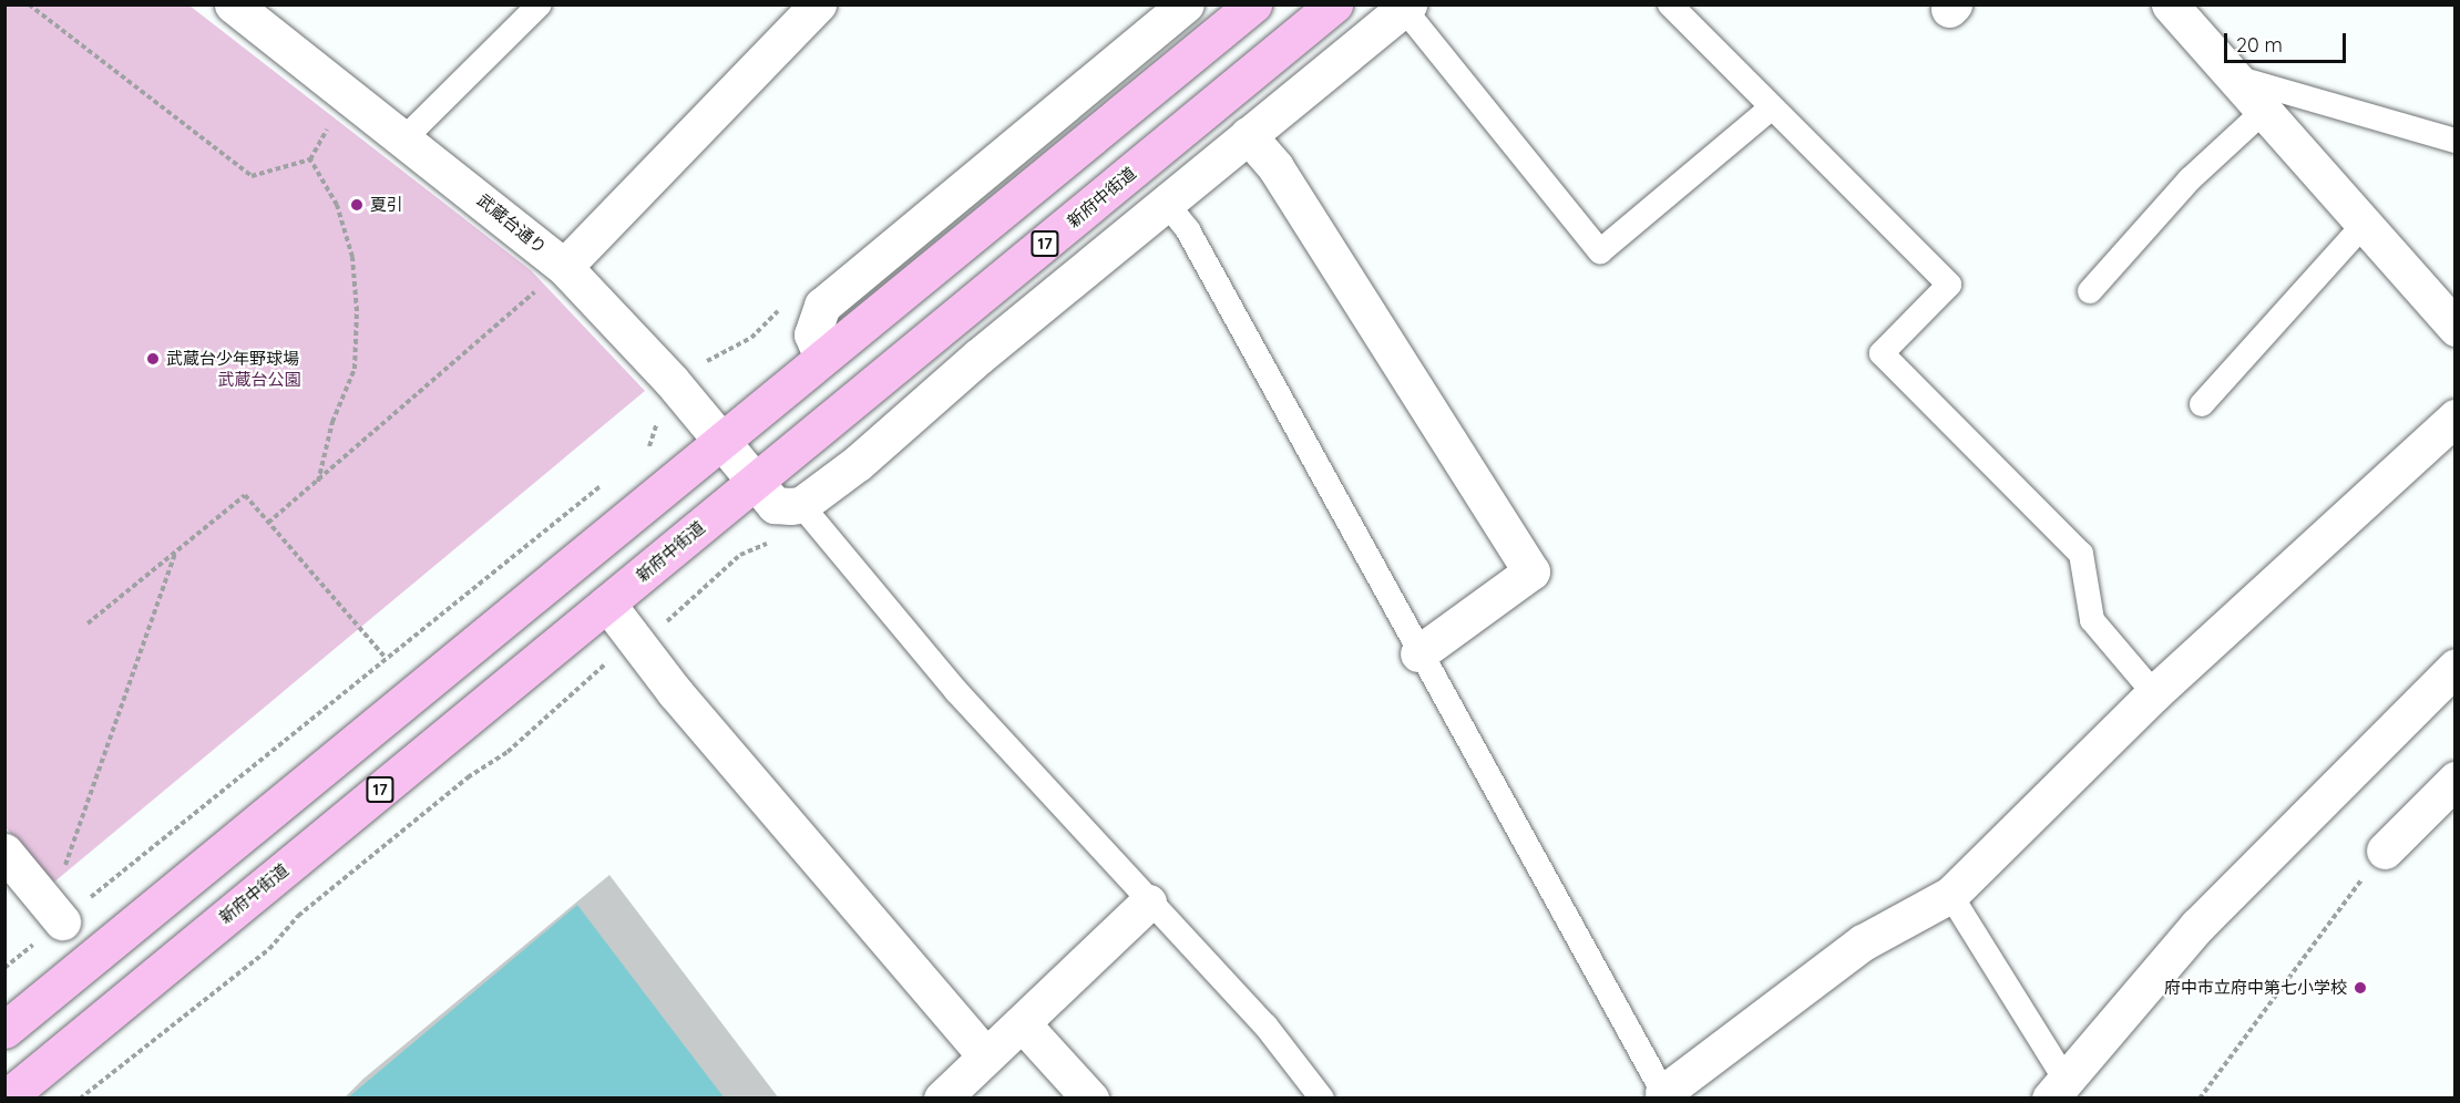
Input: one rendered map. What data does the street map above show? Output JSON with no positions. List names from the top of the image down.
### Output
{
  "streets": {
    "main road": ["新府中街道", "17"],
    "street": ["武蔵台通り"]
  },
  "crossings": [
    ["新府中街道", "武蔵台通り"]
  ],
  "parks": ["武蔵台公園"],
  "places": ["夏引", "武蔵台少年野球場", "府中市立府中第七小学校"],
  "scale_bar": "20 m"
}
